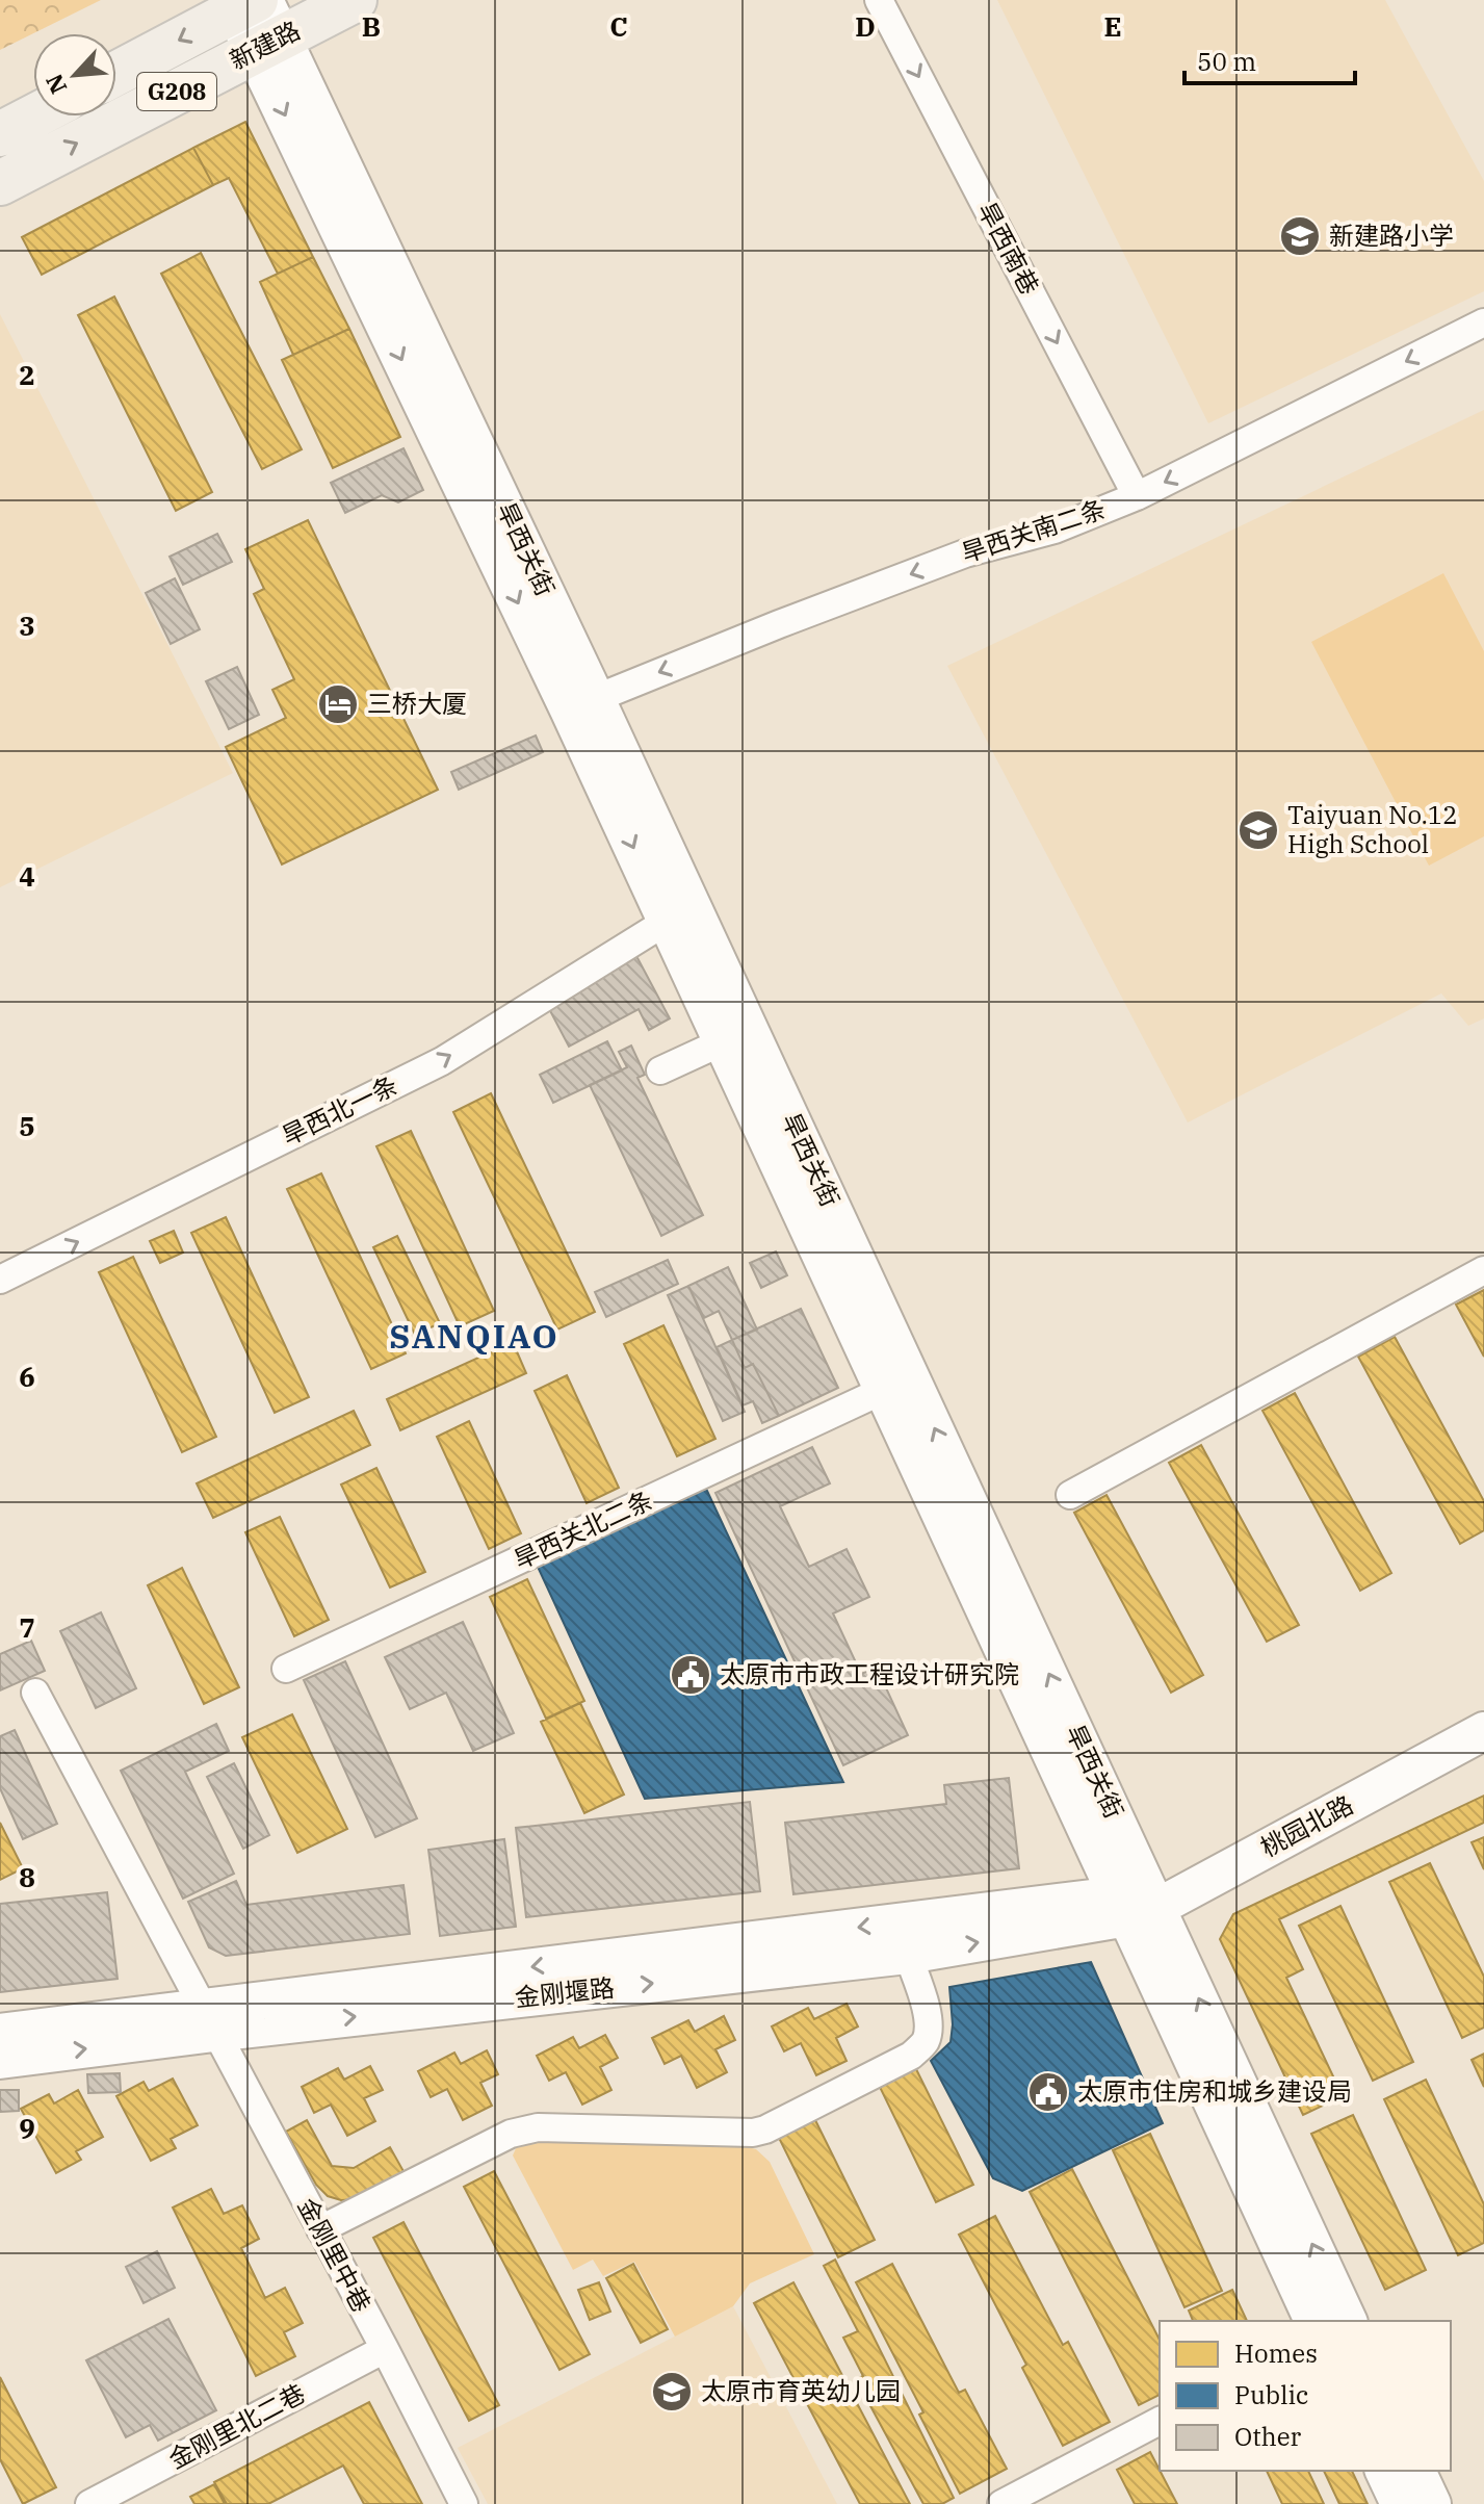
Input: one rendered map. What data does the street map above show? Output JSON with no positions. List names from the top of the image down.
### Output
{
  "streets": {
    "main road": [
      "新建路",
      "G208",
      "旱西关街",
      "桃园北路",
      "金刚堰路"
    ],
    "street": [
      "旱西南巷",
      "旱西关南二条",
      "旱西北一条",
      "旱西关北二条",
      "金刚里中巷",
      "金刚里北二巷"
    ]
  },
  "crossings": [
    ["新建路", "旱西关街"],
    ["旱西南巷", "旱西关南二条"],
    ["旱西关南二条", "旱西关街"],
    ["旱西关街", "旱西北一条"],
    ["旱西关街", "旱西关北二条"],
    ["旱西关街", "桃园北路"],
    ["旱西关街", "金刚堰路"],
    ["桃园北路", "金刚堰路"],
    ["金刚堰路", "金刚里中巷"],
    ["金刚里中巷", "金刚里北二巷"]
  ],
  "one_way": ["旱西南巷", "旱西关南二条", "旱西北一条"],
  "districts": ["SANQIAO"],
  "places": {
    "school or university": ["新建路小学", "Taiyuan No.12 High School", "太原市育英幼儿园"],
    "hotel": ["三桥大厦"],
    "public building": ["太原市市政工程设计研究院", "太原市住房和城乡建设局"]
  },
  "legend": ["Homes", "Public", "Other"],
  "scale_bar": "50 m",
  "north": "bottom left",
  "grid": {
    "columns": [
      "B",
      "C",
      "D",
      "E"
    ],
    "rows": [
      "2",
      "3",
      "4",
      "5",
      "6",
      "7",
      "8",
      "9"
    ]
  }
}
